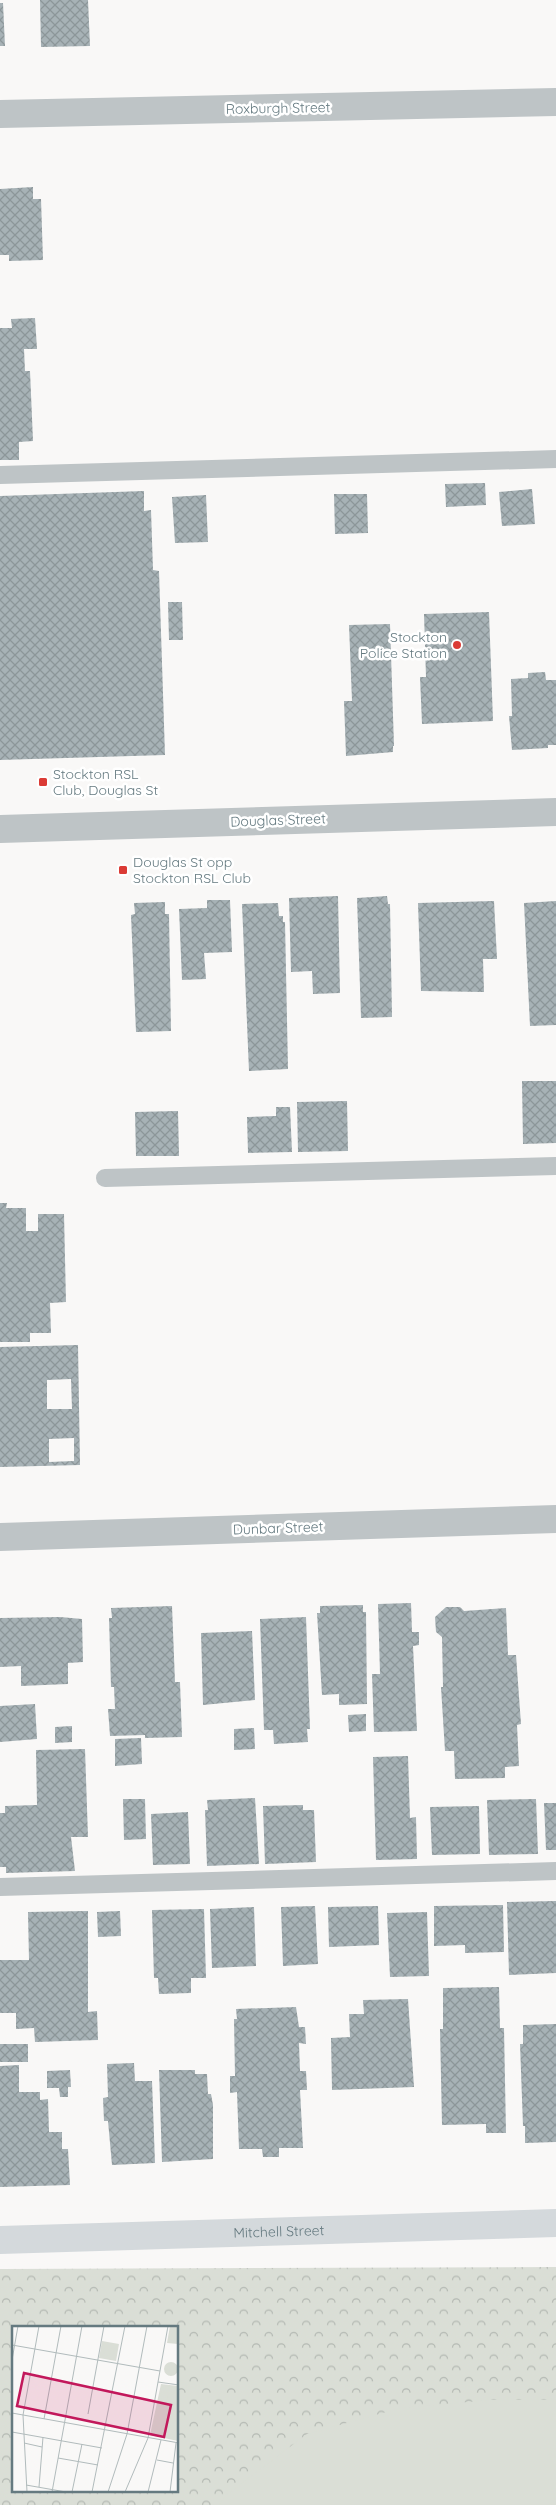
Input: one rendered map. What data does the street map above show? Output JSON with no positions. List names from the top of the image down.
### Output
{
  "streets": {
    "street": [
      "Roxburgh Street",
      "Douglas Street",
      "Dunbar Street",
      "Mitchell Street"
    ]
  },
  "places": {
    "other": ["Stockton Police Station"],
    "transit": ["Stockton RSL Club, Douglas St", "Douglas St opp Stockton RSL Club"]
  }
}
